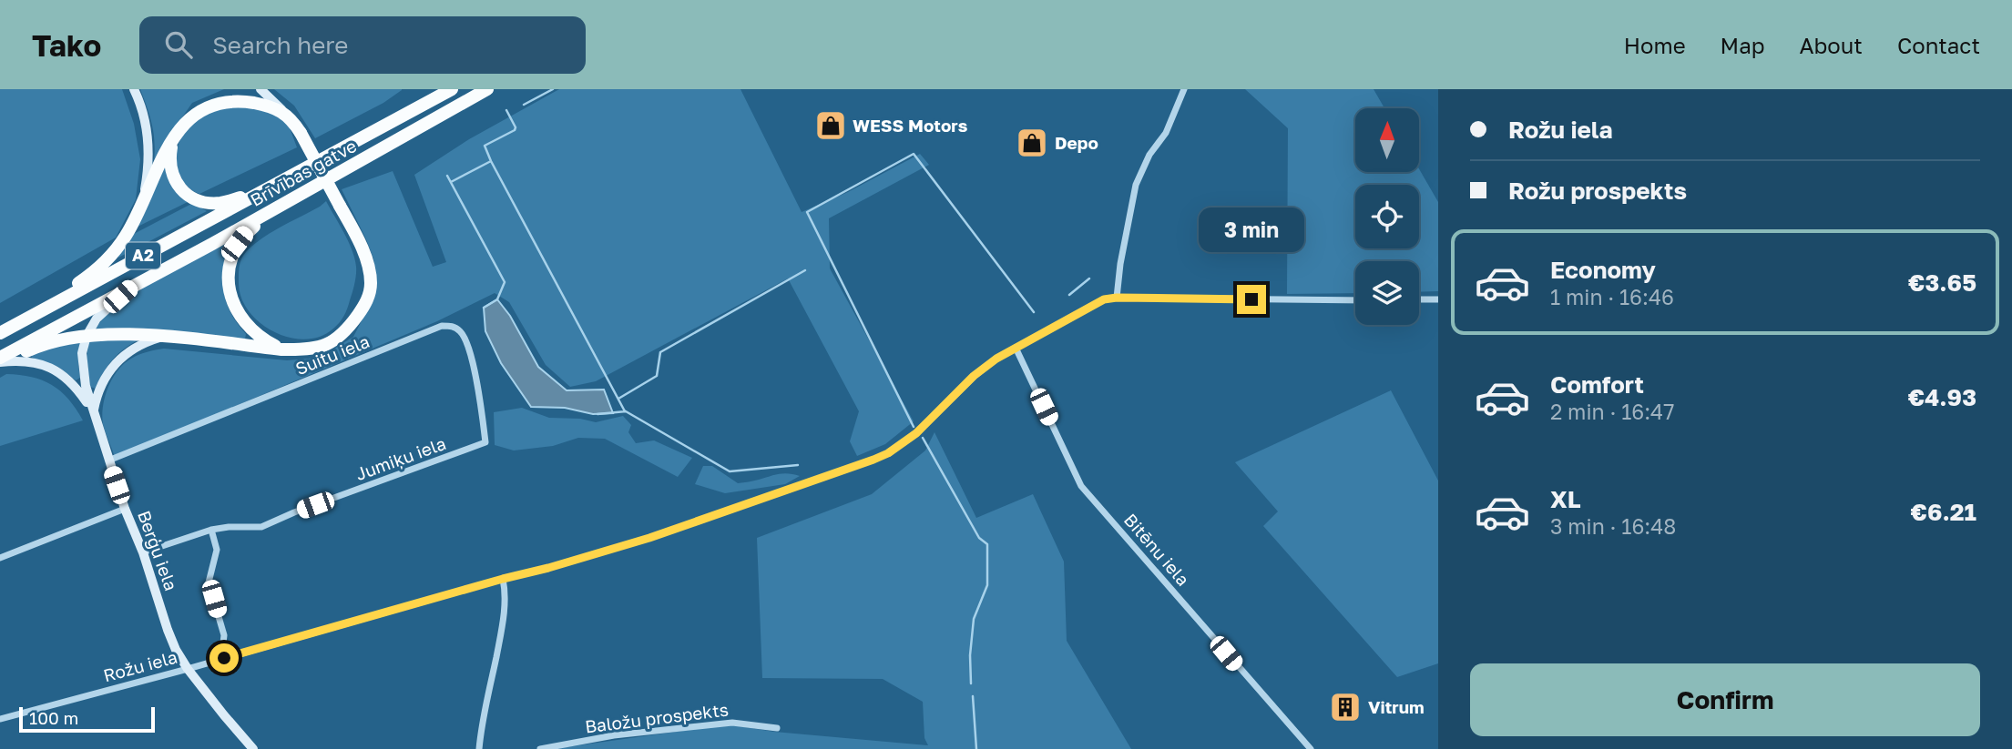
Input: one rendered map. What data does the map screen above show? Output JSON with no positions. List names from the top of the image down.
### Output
{
  "streets": {
    "highway": ["Brīvības gatve", "A2"],
    "main road": ["Berģu iela"],
    "street": [
      "Suitu iela",
      "Jumiķu iela",
      "Bitēnu iela",
      "Rožu iela",
      "Baložu prospekts"
    ]
  },
  "crossings": [
    ["Suitu iela", "Jumiķu iela"],
    ["Suitu iela", "Berģu iela"],
    ["Jumiķu iela", "Berģu iela"],
    ["Bitēnu iela", "Rožu iela"],
    ["Berģu iela", "Rožu iela"]
  ],
  "places": {
    "shop": ["WESS Motors", "Depo"],
    "building": ["Vitrum"]
  },
  "scale_bar": "100 m",
  "north": "top",
  "page": {
    "header": "Tako",
    "search": "Search here",
    "nav": [
      "Home",
      "Map",
      "About",
      "Contact"
    ],
    "banner": ["Rožu iela", "Rožu prospekts"],
    "bubble": "3 min",
    "list": [
      {
        "name": "Economy",
        "note": "1 min · 16:46",
        "value": "€3.65"
      },
      {
        "name": "Comfort",
        "note": "2 min · 16:47",
        "value": "€4.93"
      },
      {
        "name": "XL",
        "note": "3 min · 16:48",
        "value": "€6.21"
      }
    ],
    "buttons": "Confirm",
    "scale": "100 m"
  }
}
